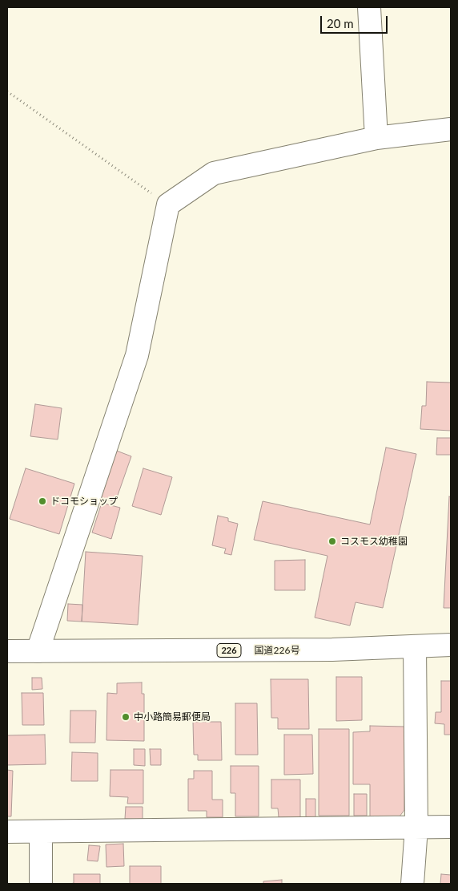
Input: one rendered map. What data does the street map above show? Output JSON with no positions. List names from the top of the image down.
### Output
{
  "streets": {
    "main road": ["226", "国道226号"]
  },
  "places": ["ドコモショップ", "コスモス幼稚園", "中小路簡易郵便局"],
  "scale_bar": "20 m"
}
